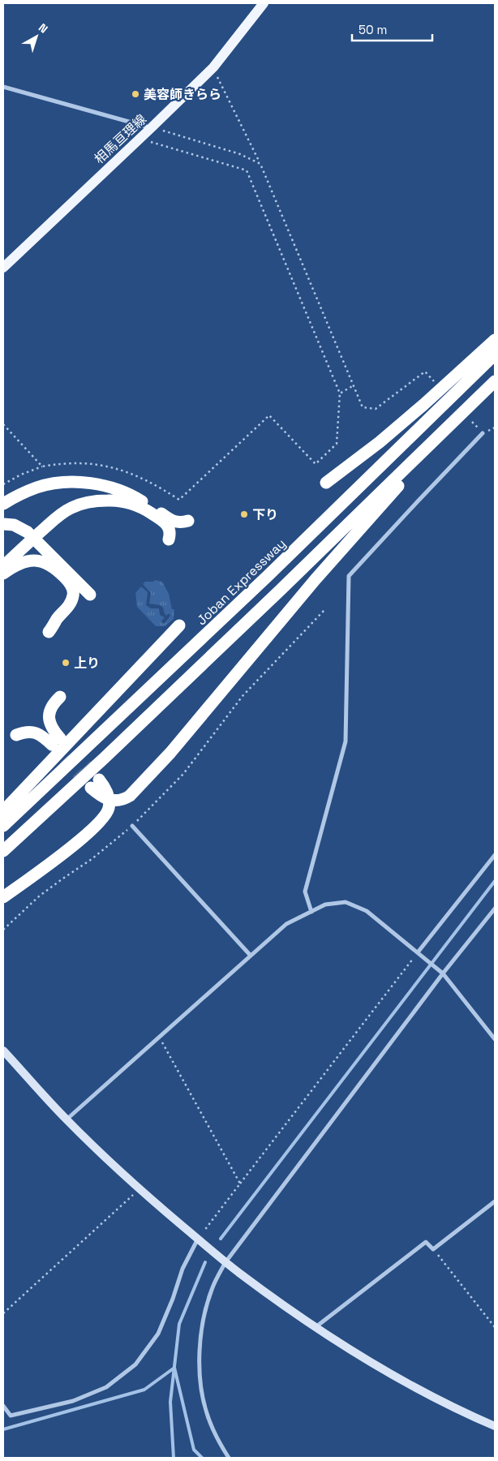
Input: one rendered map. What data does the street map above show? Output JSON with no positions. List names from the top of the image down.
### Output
{
  "streets": {
    "highway": ["Joban Expressway"],
    "main road": ["相馬亘理線"]
  },
  "places": ["美容師きらら", "下り", "上り"],
  "scale_bar": "50 m",
  "north": "top right"
}
